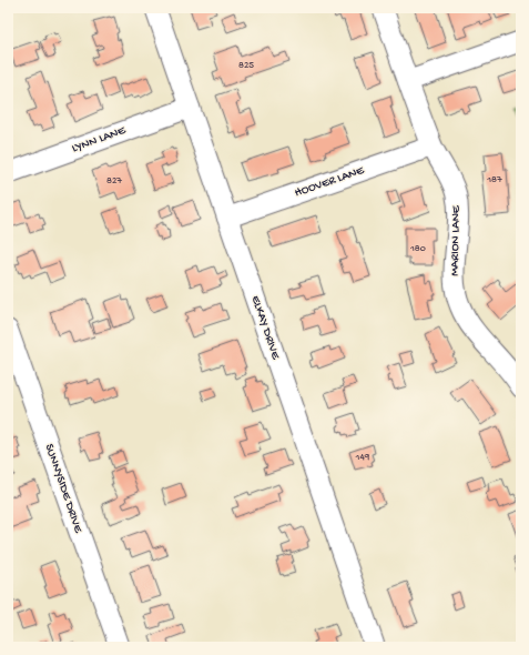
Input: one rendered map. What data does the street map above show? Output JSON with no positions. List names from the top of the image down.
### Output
{
  "streets": {
    "street": [
      "LYNN LANE",
      "HOOVER LANE",
      "MARION LANE",
      "ELKAY DRIVE",
      "SUNNYSIDE DRIVE"
    ]
  },
  "crossings": [
    ["LYNN LANE", "ELKAY DRIVE"],
    ["HOOVER LANE", "MARION LANE"],
    ["HOOVER LANE", "ELKAY DRIVE"]
  ],
  "house_numbers": [
    "825",
    "187",
    "827",
    "180",
    "149"
  ]
}
